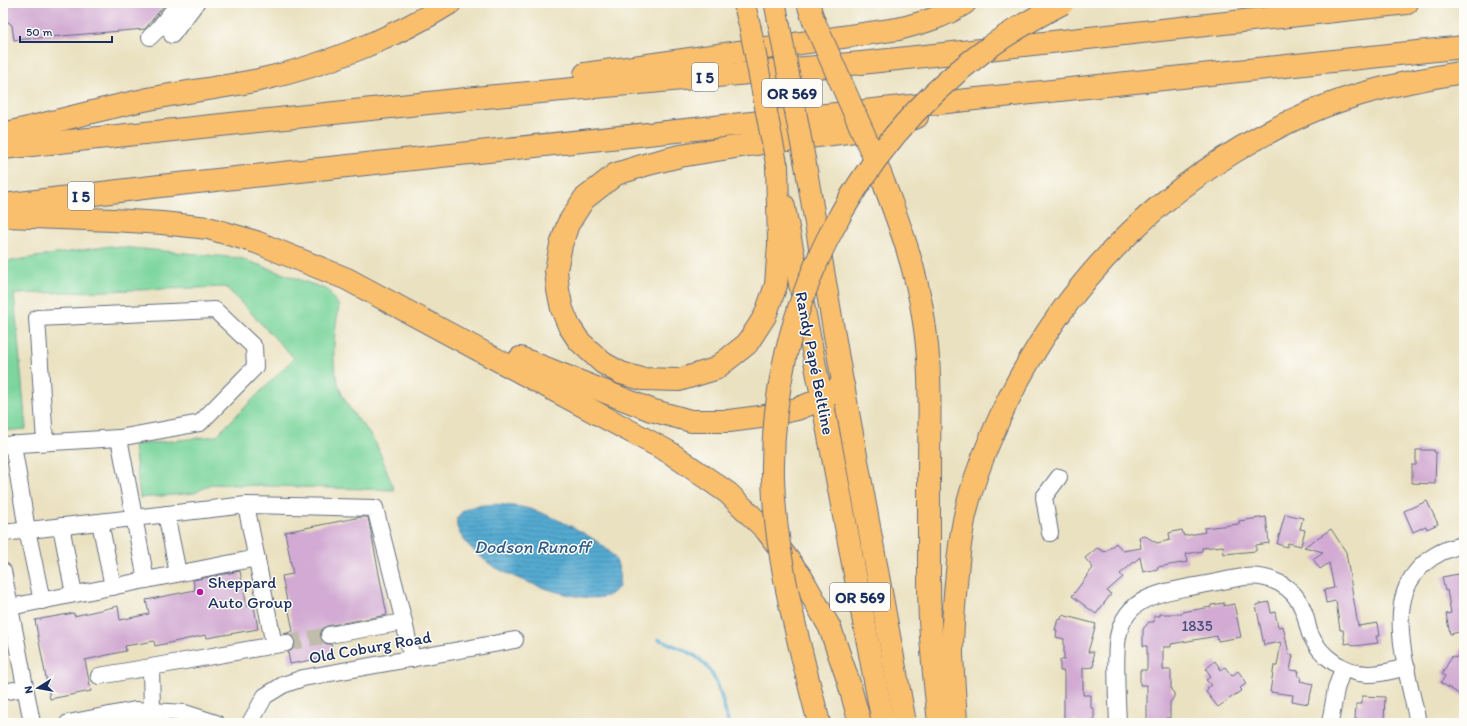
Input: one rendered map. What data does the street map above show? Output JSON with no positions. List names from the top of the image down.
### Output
{
  "streets": {
    "highway": ["I 5", "OR 569", "Randy Papé Beltline"],
    "street": ["Old Coburg Road"]
  },
  "water": ["Dodson Runoff"],
  "places": ["Sheppard Auto Group"],
  "house_numbers": ["1835"],
  "scale_bar": "50 m",
  "north": "left"
}
